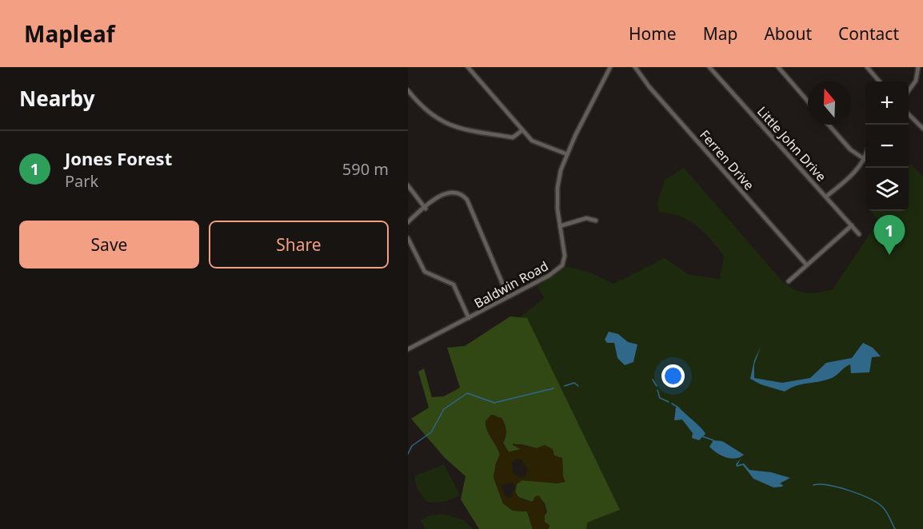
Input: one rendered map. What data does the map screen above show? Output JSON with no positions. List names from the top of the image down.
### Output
{
  "streets": {
    "street": ["Little John Drive", "Ferren Drive", "Baldwin Road"]
  },
  "north": "top",
  "page": {
    "header": "Mapleaf",
    "nav": [
      "Home",
      "Map",
      "About",
      "Contact"
    ],
    "heading": "Nearby",
    "map_buttons": ["+", "−"],
    "list": [
      {
        "mark": "1",
        "name": "Jones Forest",
        "note": "Park",
        "value": "590 m"
      }
    ],
    "buttons": ["Save", "Share"],
    "pins": "1"
  }
}
